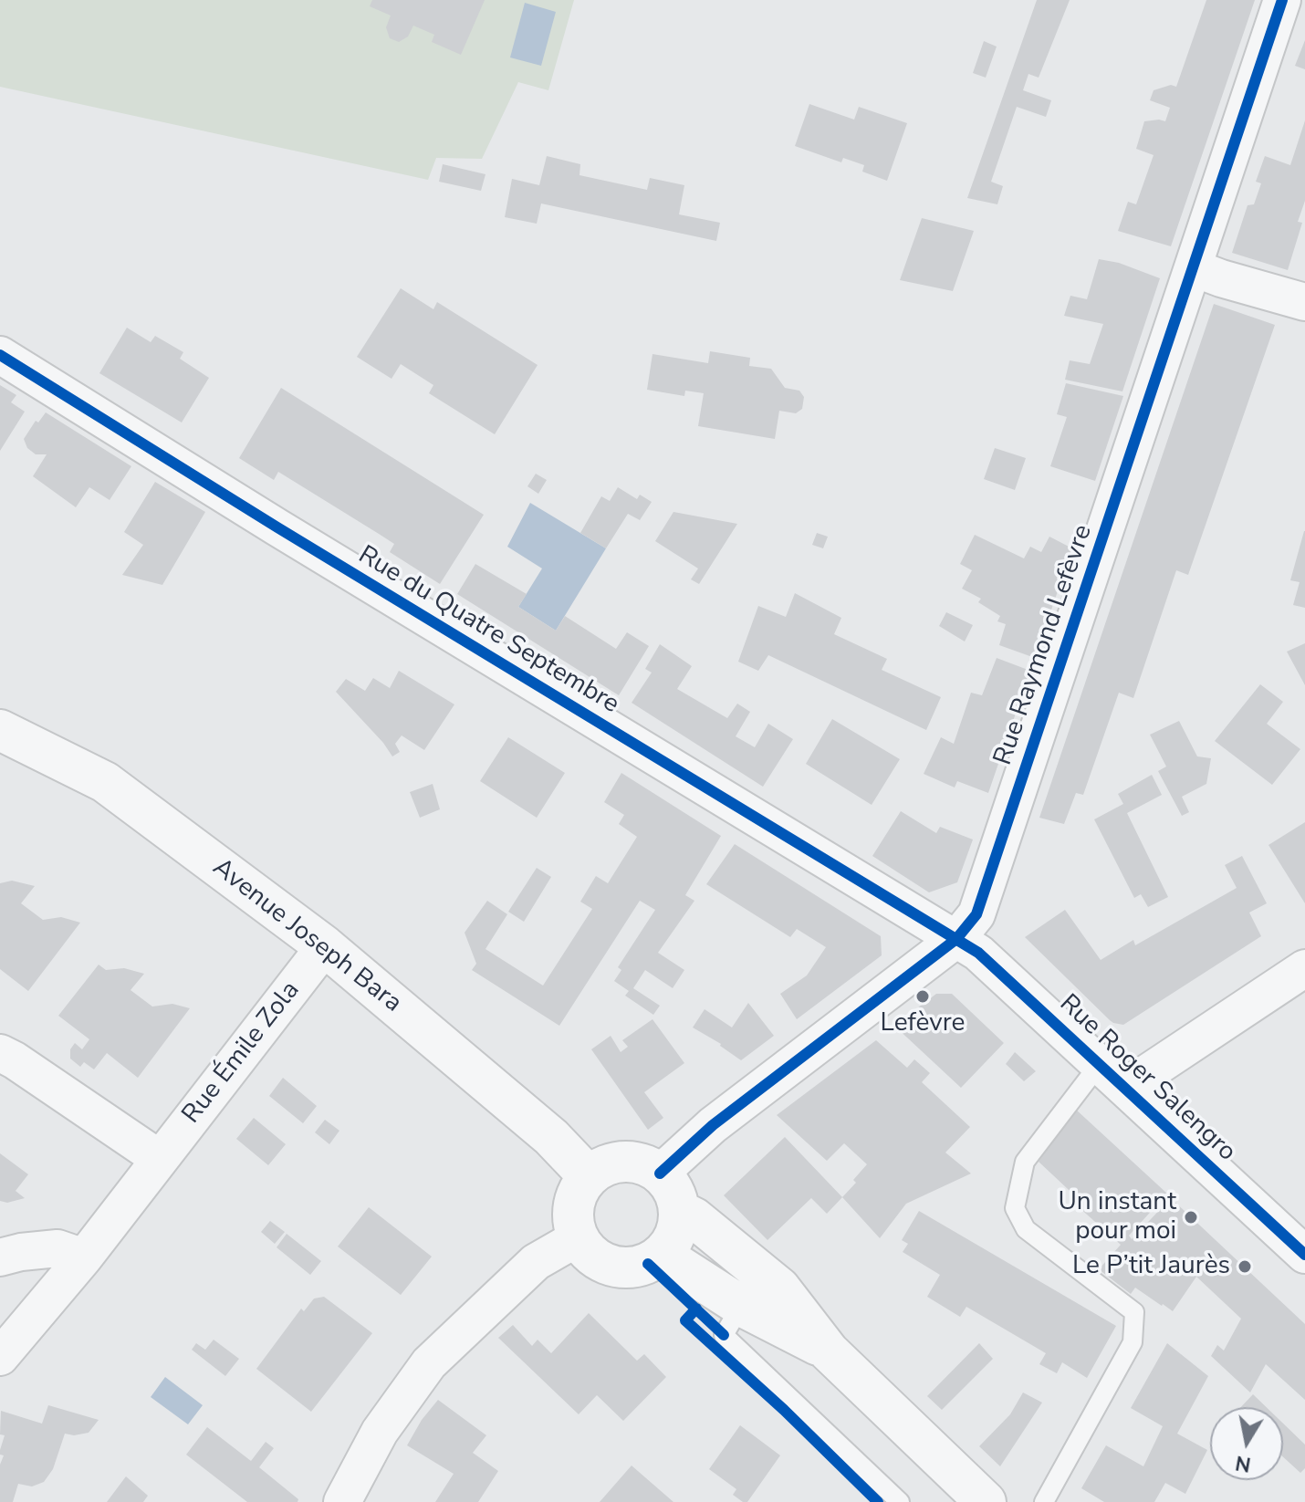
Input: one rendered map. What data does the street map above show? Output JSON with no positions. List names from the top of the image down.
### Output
{
  "streets": {
    "street": [
      "Rue du Quatre Septembre",
      "Rue Raymond Lefèvre",
      "Avenue Joseph Bara",
      "Rue Émile Zola",
      "Rue Roger Salengro"
    ]
  },
  "crossings": [
    ["Rue du Quatre Septembre", "Rue Raymond Lefèvre"],
    ["Rue du Quatre Septembre", "Rue Roger Salengro"],
    ["Rue Raymond Lefèvre", "Avenue Joseph Bara"],
    ["Rue Raymond Lefèvre", "Rue Roger Salengro"],
    ["Avenue Joseph Bara", "Rue Émile Zola"]
  ],
  "places": ["Lefèvre", "Un instant pour moi", "Le P’tit Jaurès"],
  "north": "bottom"
}
